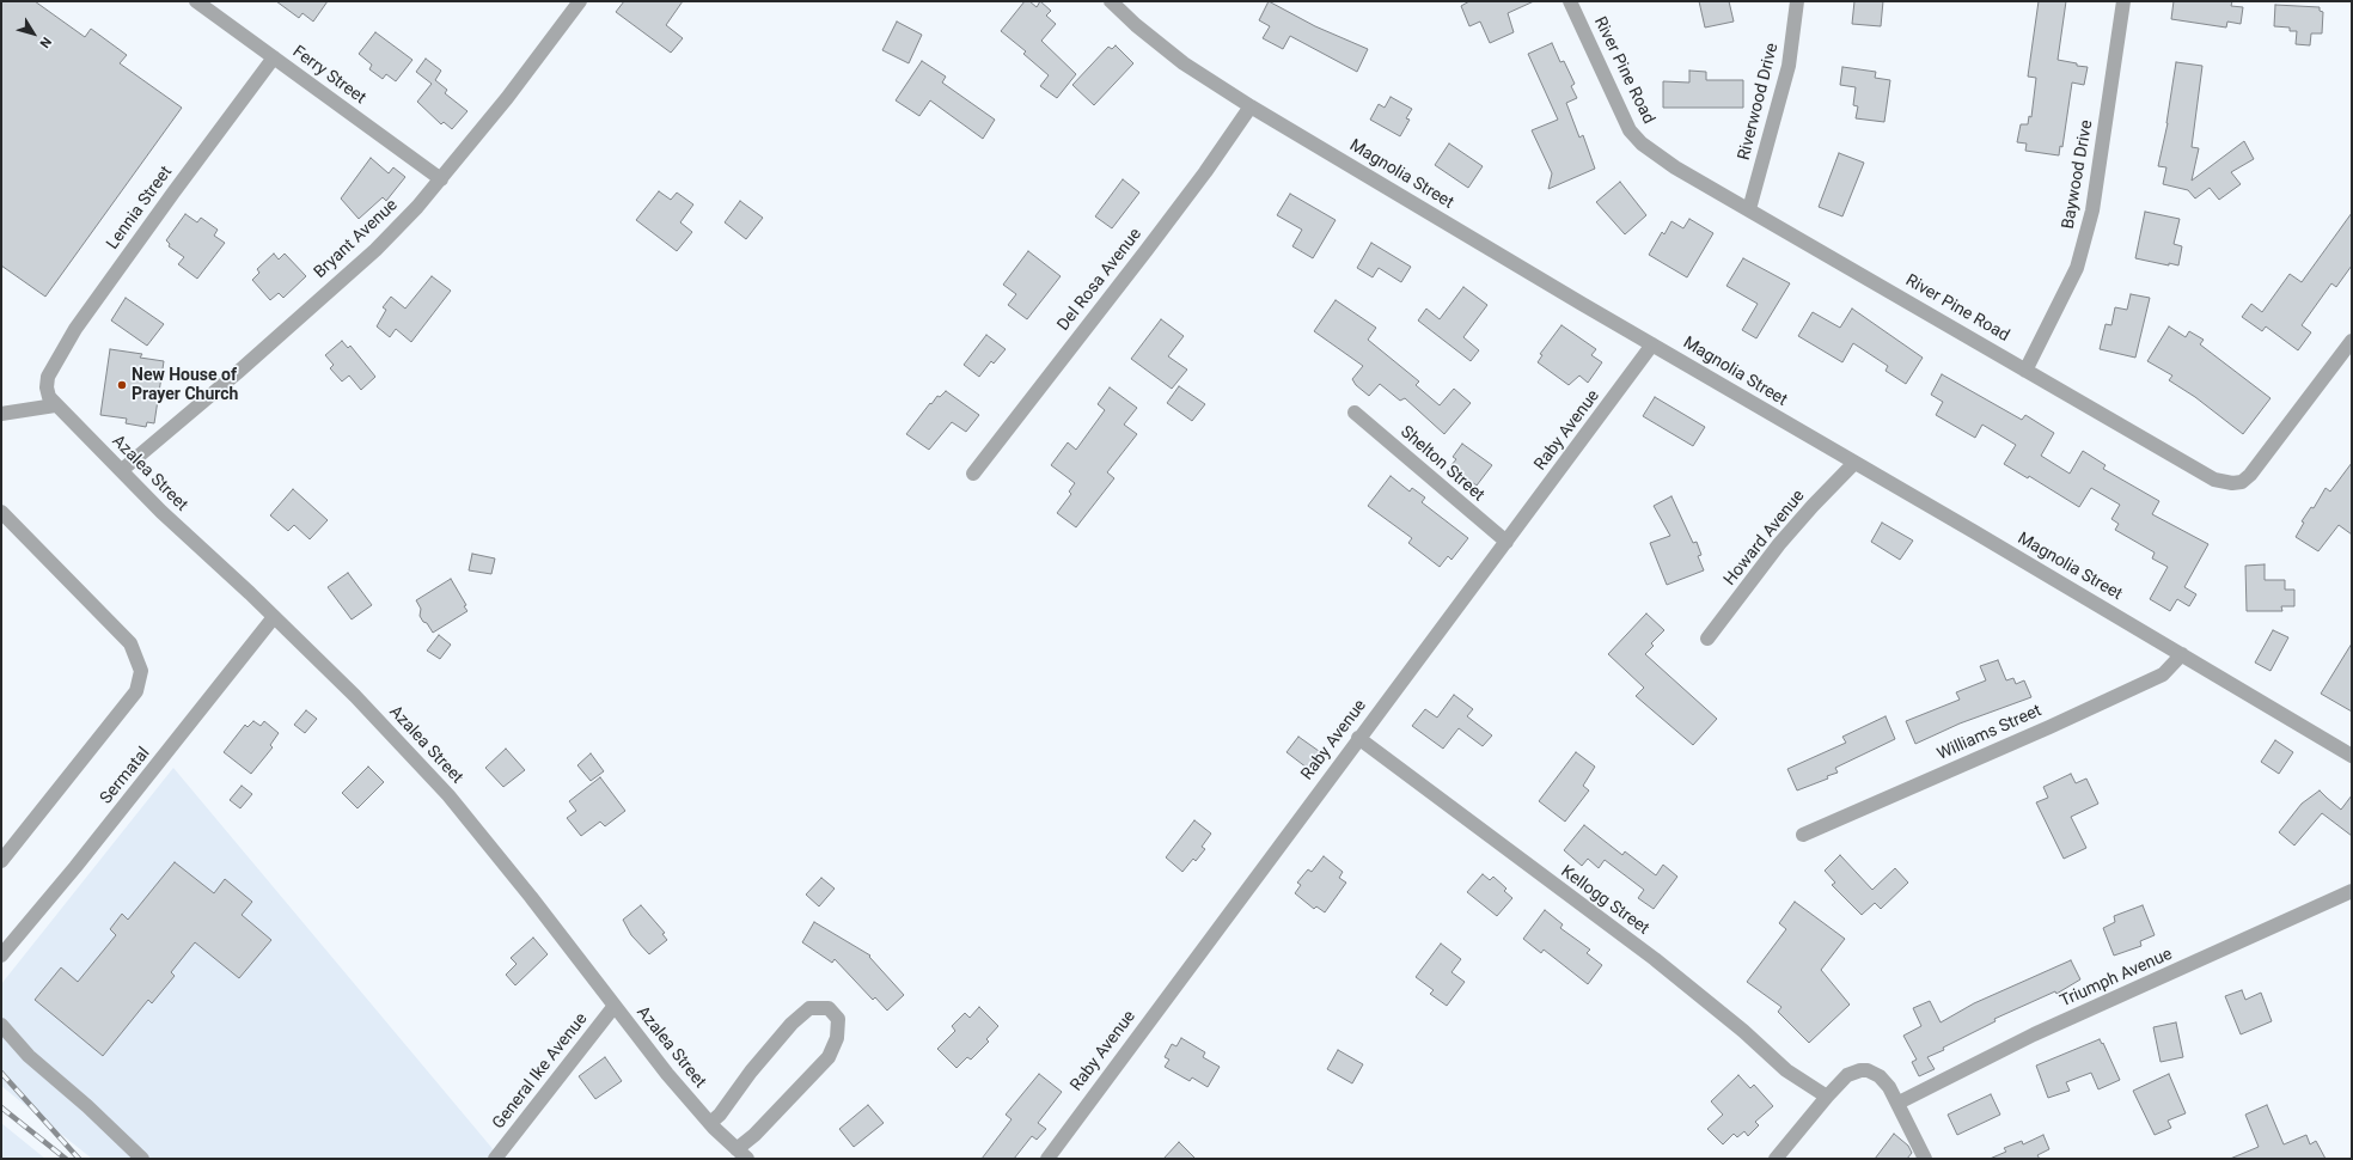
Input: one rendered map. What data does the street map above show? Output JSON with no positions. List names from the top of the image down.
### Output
{
  "streets": {
    "street": [
      "River Pine Road",
      "Ferry Street",
      "Riverwood Drive",
      "Magnolia Street",
      "Baywood Drive",
      "Lennia Street",
      "Bryant Avenue",
      "Del Rosa Avenue",
      "Raby Avenue",
      "Shelton Street",
      "Azalea Street",
      "Howard Avenue",
      "Williams Street",
      "Sermatal",
      "Kellogg Street",
      "Triumph Avenue",
      "General Ike Avenue"
    ]
  },
  "crossings": [
    ["River Pine Road", "Riverwood Drive"],
    ["River Pine Road", "Baywood Drive"],
    ["Ferry Street", "Lennia Street"],
    ["Ferry Street", "Bryant Avenue"],
    ["Magnolia Street", "Del Rosa Avenue"],
    ["Magnolia Street", "Raby Avenue"],
    ["Magnolia Street", "Howard Avenue"],
    ["Magnolia Street", "Williams Street"],
    ["Lennia Street", "Azalea Street"],
    ["Bryant Avenue", "Azalea Street"],
    ["Raby Avenue", "Shelton Street"],
    ["Raby Avenue", "Kellogg Street"],
    ["Azalea Street", "Sermatal"],
    ["Azalea Street", "General Ike Avenue"]
  ],
  "places": ["New House of Prayer Church"],
  "north": "bottom right"
}
